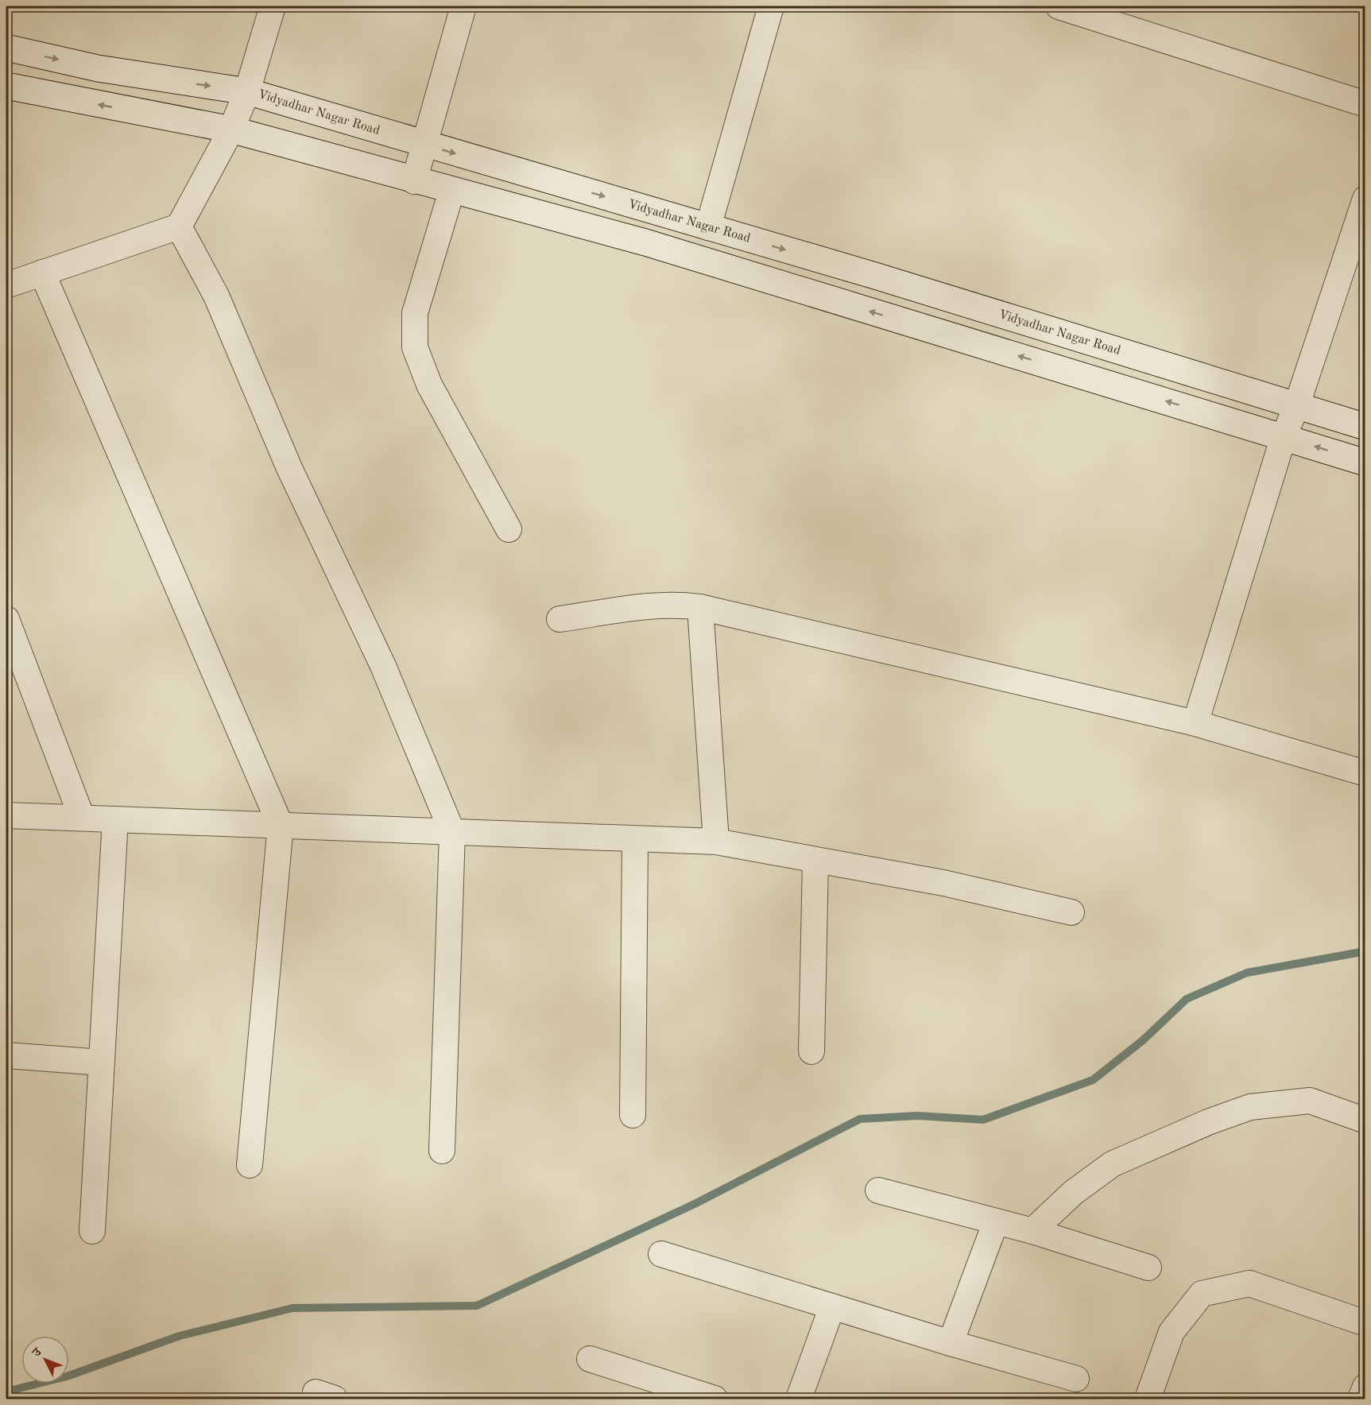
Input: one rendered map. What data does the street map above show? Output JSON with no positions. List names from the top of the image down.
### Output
{
  "streets": {
    "main road": ["Vidyadhar Nagar Road"]
  },
  "north": "top left"
}
